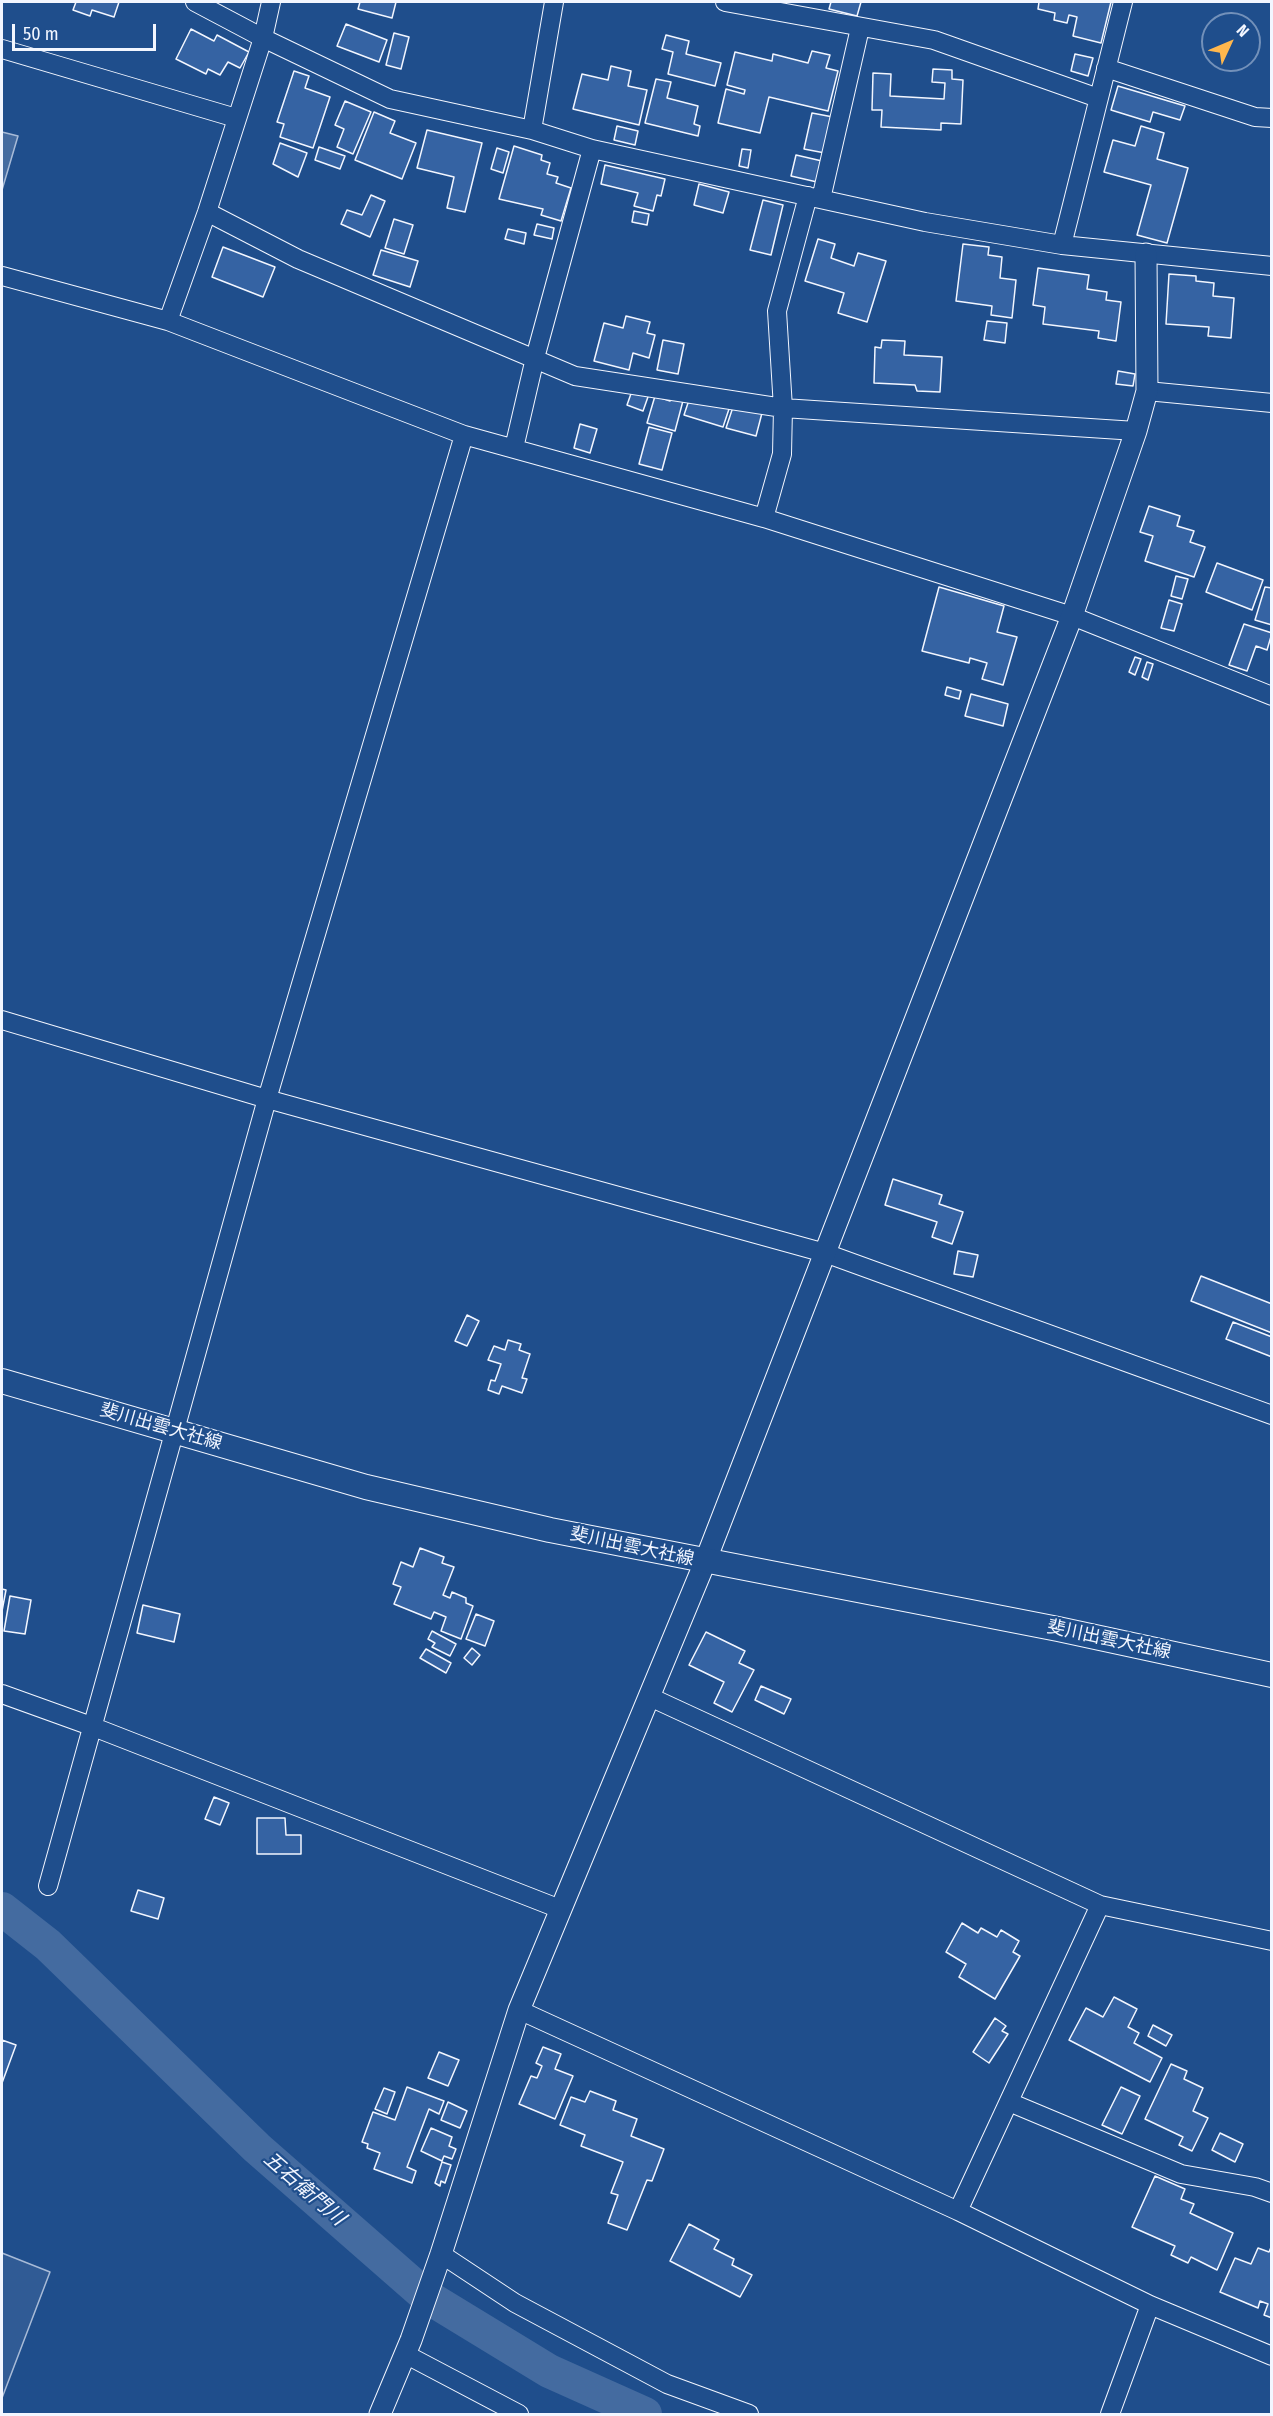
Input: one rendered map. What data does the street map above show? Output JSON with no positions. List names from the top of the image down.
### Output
{
  "streets": {
    "main road": ["斐川出雲大社線"]
  },
  "water": ["五右衛門川"],
  "scale_bar": "50 m",
  "north": "top right"
}
